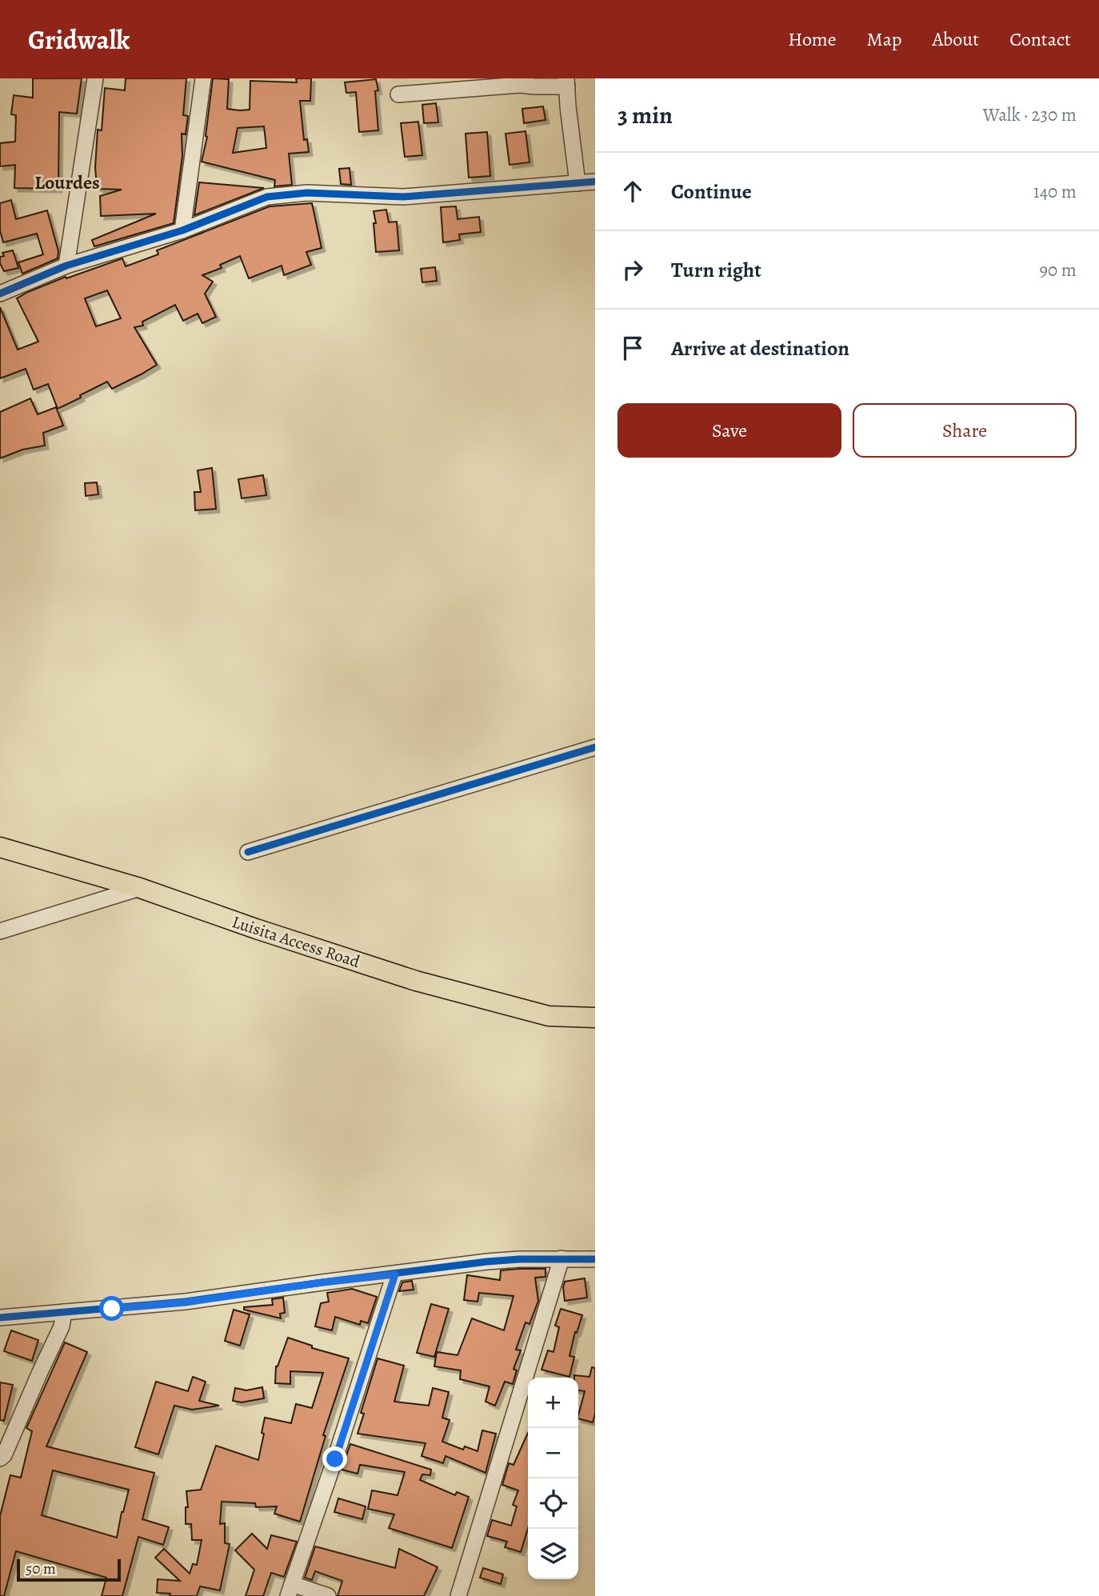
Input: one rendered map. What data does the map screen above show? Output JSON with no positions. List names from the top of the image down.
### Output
{
  "streets": {
    "main road": ["Luisita Access Road"]
  },
  "districts": ["Lourdes"],
  "scale_bar": "50 m",
  "page": {
    "header": "Gridwalk",
    "nav": [
      "Home",
      "Map",
      "About",
      "Contact"
    ],
    "heading": ["3 min", "Walk · 230 m"],
    "list": [
      ["Continue", "140 m"],
      ["Turn right", "90 m"],
      "Arrive at destination"
    ],
    "buttons": ["Save", "Share"],
    "map_buttons": ["+", "−"],
    "scale": "50 m"
  }
}
